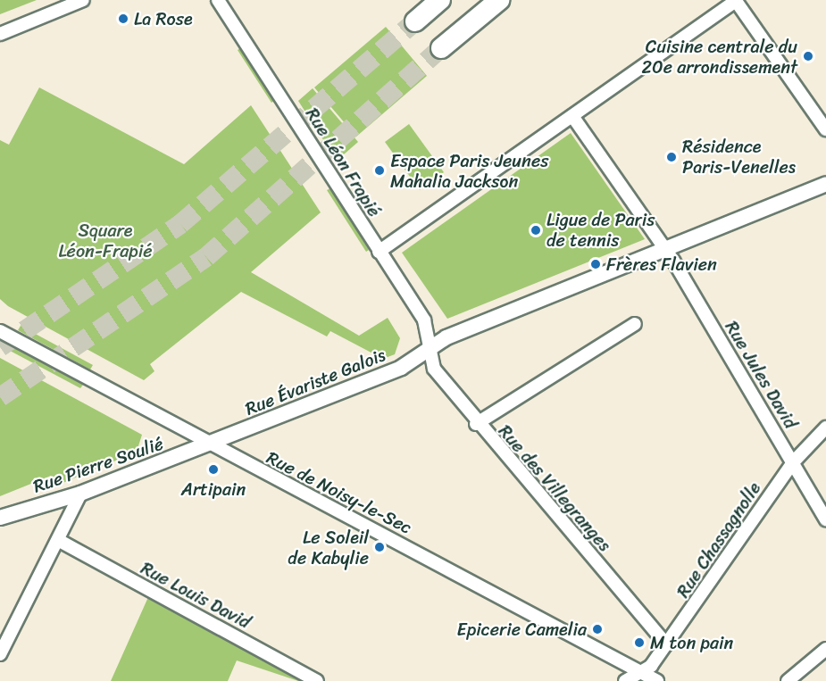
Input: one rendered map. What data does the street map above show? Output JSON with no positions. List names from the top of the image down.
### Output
{
  "streets": {
    "street": [
      "Rue Léon Frapié",
      "Rue Jules David",
      "Rue Évariste Galois",
      "Rue Pierre Soulié",
      "Rue des Villegranges",
      "Rue de Noisy-le-Sec",
      "Rue Chassagnolle",
      "Rue Louis David"
    ]
  },
  "crossings": [
    ["Rue Léon Frapié", "Rue Évariste Galois"],
    ["Rue Léon Frapié", "Rue des Villegranges"],
    ["Rue Jules David", "Rue Évariste Galois"],
    ["Rue Jules David", "Rue Chassagnolle"],
    ["Rue Évariste Galois", "Rue Pierre Soulié"],
    ["Rue Évariste Galois", "Rue des Villegranges"],
    ["Rue Évariste Galois", "Rue de Noisy-le-Sec"],
    ["Rue Pierre Soulié", "Rue de Noisy-le-Sec"],
    ["Rue des Villegranges", "Rue Chassagnolle"],
    ["Rue de Noisy-le-Sec", "Rue Chassagnolle"]
  ],
  "parks": ["Square Léon-Frapié"],
  "places": [
    "La Rose",
    "Cuisine centrale du 20e arrondissement",
    "Résidence Paris-Venelles",
    "Espace Paris Jeunes Mahalia Jackson",
    "Ligue de Paris de tennis",
    "Frères Flavien",
    "Artipain",
    "Le Soleil de Kabylie",
    "Epicerie Camelia",
    "M ton pain"
  ]
}
